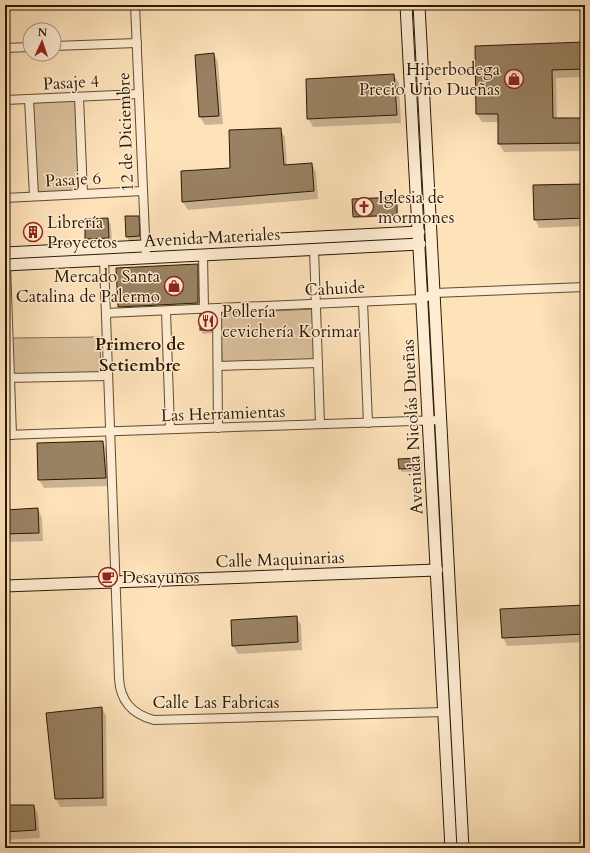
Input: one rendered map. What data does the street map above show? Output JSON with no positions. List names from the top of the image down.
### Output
{
  "streets": {
    "main road": ["Avenida Materiales", "Avenida Nicolás Dueñas", "Calle Maquinarias"],
    "street": [
      "Pasaje 4",
      "12 de Diciembre",
      "Pasaje 6",
      "Cahuide",
      "Las Herramientas",
      "Calle Las Fabricas"
    ]
  },
  "crossings": [
    ["Pasaje 4", "12 de Diciembre"],
    ["12 de Diciembre", "Pasaje 6"],
    ["12 de Diciembre", "Avenida Materiales"],
    ["Avenida Materiales", "Avenida Nicolás Dueñas"],
    ["Avenida Materiales", "Calle Las Fabricas"],
    ["Cahuide", "Avenida Nicolás Dueñas"],
    ["Cahuide", "Calle Las Fabricas"],
    ["Las Herramientas", "Avenida Nicolás Dueñas"],
    ["Las Herramientas", "Calle Las Fabricas"],
    ["Avenida Nicolás Dueñas", "Calle Maquinarias"],
    ["Avenida Nicolás Dueñas", "Calle Las Fabricas"],
    ["Calle Maquinarias", "Calle Las Fabricas"]
  ],
  "districts": ["Primero de Setiembre"],
  "places": {
    "shop": ["Hiperbodega Precio Uno Dueñas", "Mercado Santa Catalina de Palermo"],
    "church": ["Iglesia de mormones"],
    "building": ["Librería Proyectos"],
    "restaurant": ["Pollería cevichería Korimar"],
    "cafe": ["Desayunos"]
  },
  "north": "top"
}
